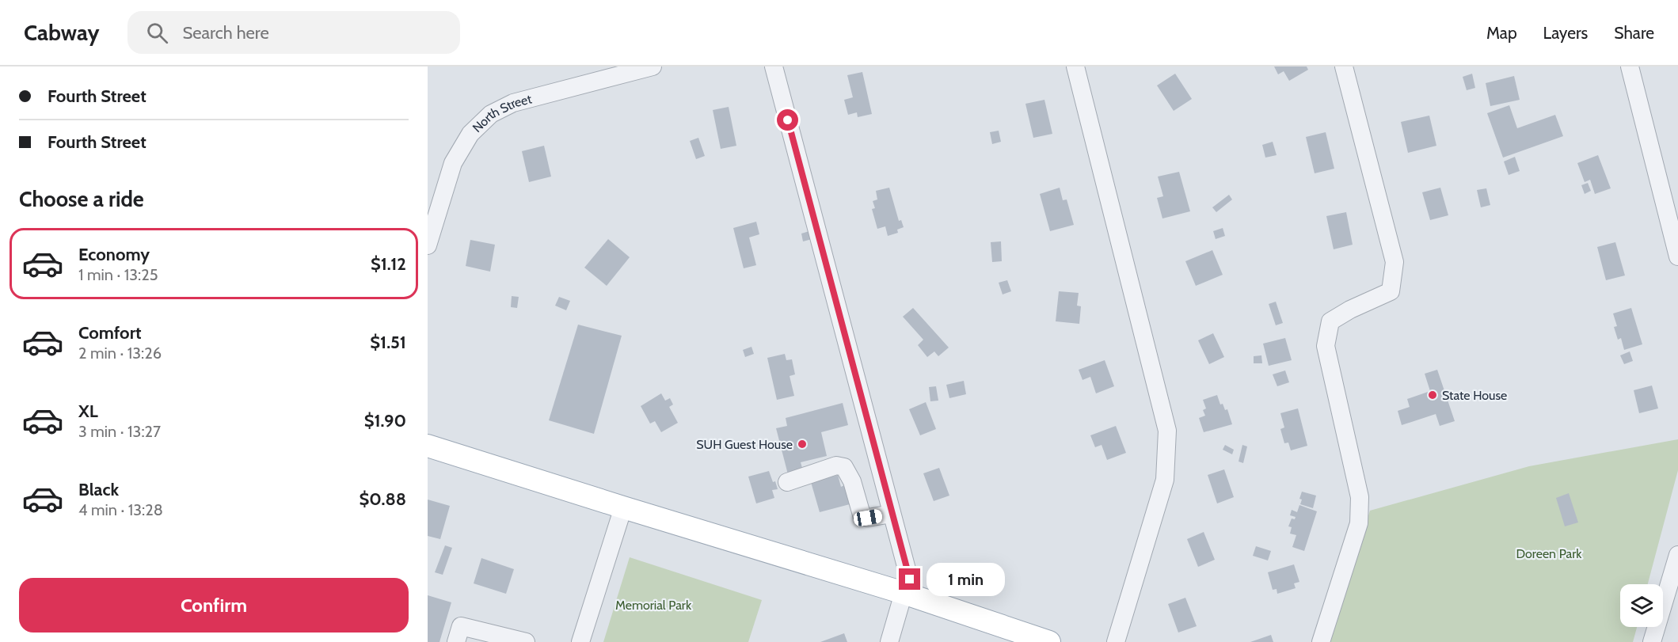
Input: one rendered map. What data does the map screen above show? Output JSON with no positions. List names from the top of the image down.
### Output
{
  "streets": {
    "street": ["North Street"]
  },
  "parks": ["Doreen Park", "Memorial Park"],
  "places": ["State House", "SUH Guest House"],
  "page": {
    "header": "Cabway",
    "search": "Search here",
    "nav": ["Map", "Layers", "Share"],
    "banner": ["Fourth Street", "Fourth Street"],
    "heading": "Choose a ride",
    "list": [
      {
        "name": "Economy",
        "note": "1 min · 13:25",
        "value": "$1.12"
      },
      {
        "name": "Comfort",
        "note": "2 min · 13:26",
        "value": "$1.51"
      },
      {
        "name": "XL",
        "note": "3 min · 13:27",
        "value": "$1.90"
      },
      {
        "name": "Black",
        "note": "4 min · 13:28",
        "value": "$0.88"
      }
    ],
    "bubble": "1 min",
    "buttons": "Confirm"
  }
}
